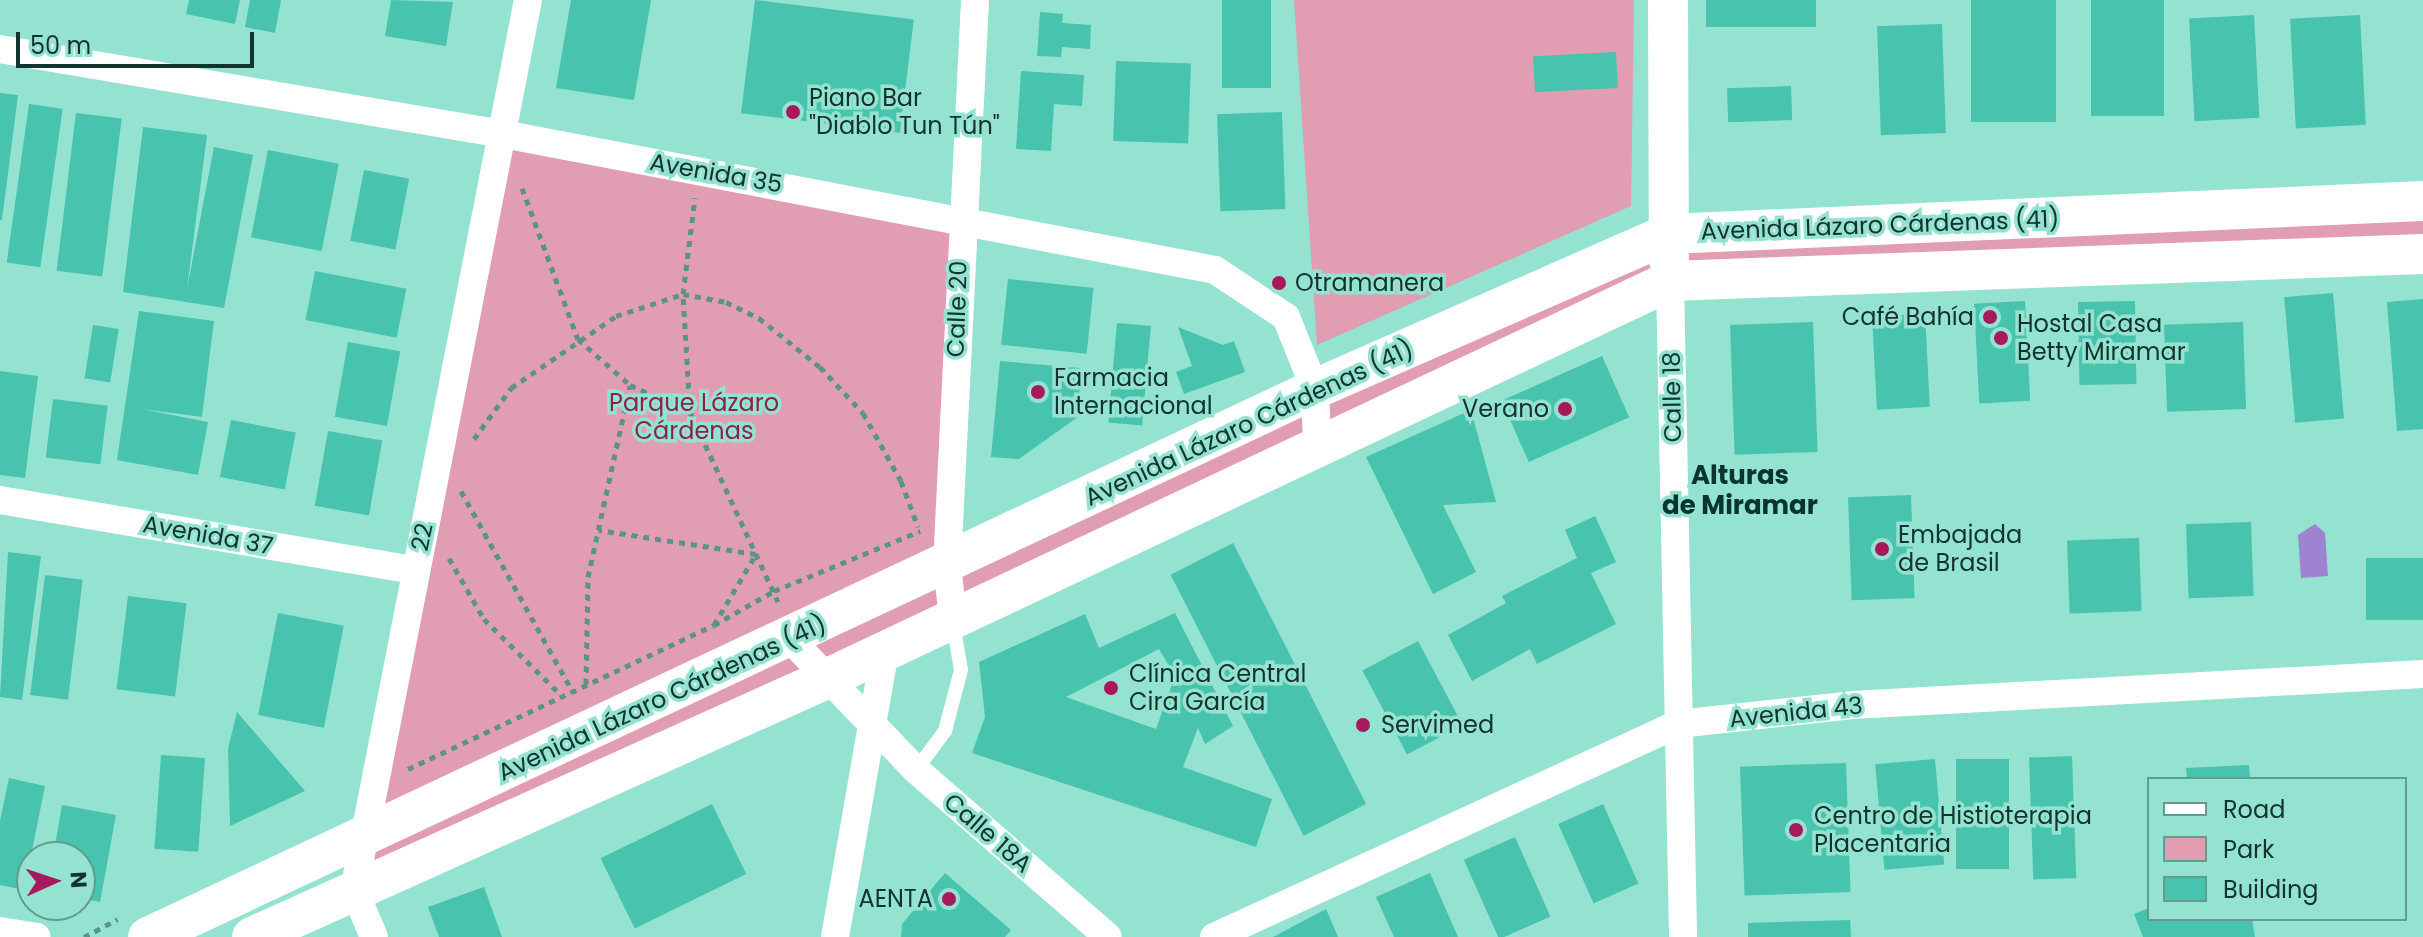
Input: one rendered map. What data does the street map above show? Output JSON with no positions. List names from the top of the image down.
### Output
{
  "streets": {
    "main road": ["Avenida Lázaro Cárdenas (41)", "Calle 18"],
    "street": [
      "Avenida 35",
      "Calle 20",
      "Avenida 37",
      "22",
      "Avenida 43",
      "Calle 18A"
    ]
  },
  "crossings": [
    ["Avenida 35", "Avenida Lázaro Cárdenas (41)"],
    ["Avenida 35", "Calle 20"],
    ["Avenida 35", "22"],
    ["Avenida Lázaro Cárdenas (41)", "Calle 20"],
    ["Avenida Lázaro Cárdenas (41)", "Calle 18"],
    ["Avenida Lázaro Cárdenas (41)", "22"],
    ["Calle 18", "Avenida 43"],
    ["Avenida 37", "22"]
  ],
  "districts": ["Alturas de Miramar"],
  "parks": ["Parque Lázaro Cárdenas"],
  "places": [
    "Piano Bar \"Diablo Tun Tún\"",
    "Otramanera",
    "Café Bahía",
    "Hostal Casa Betty Miramar",
    "Farmacia Internacional",
    "Verano",
    "Embajada de Brasil",
    "Clínica Central Cira García",
    "Servimed",
    "Centro de Histioterapia Placentaria",
    "AENTA"
  ],
  "legend": ["Road", "Park", "Building"],
  "scale_bar": "50 m",
  "north": "right"
}
